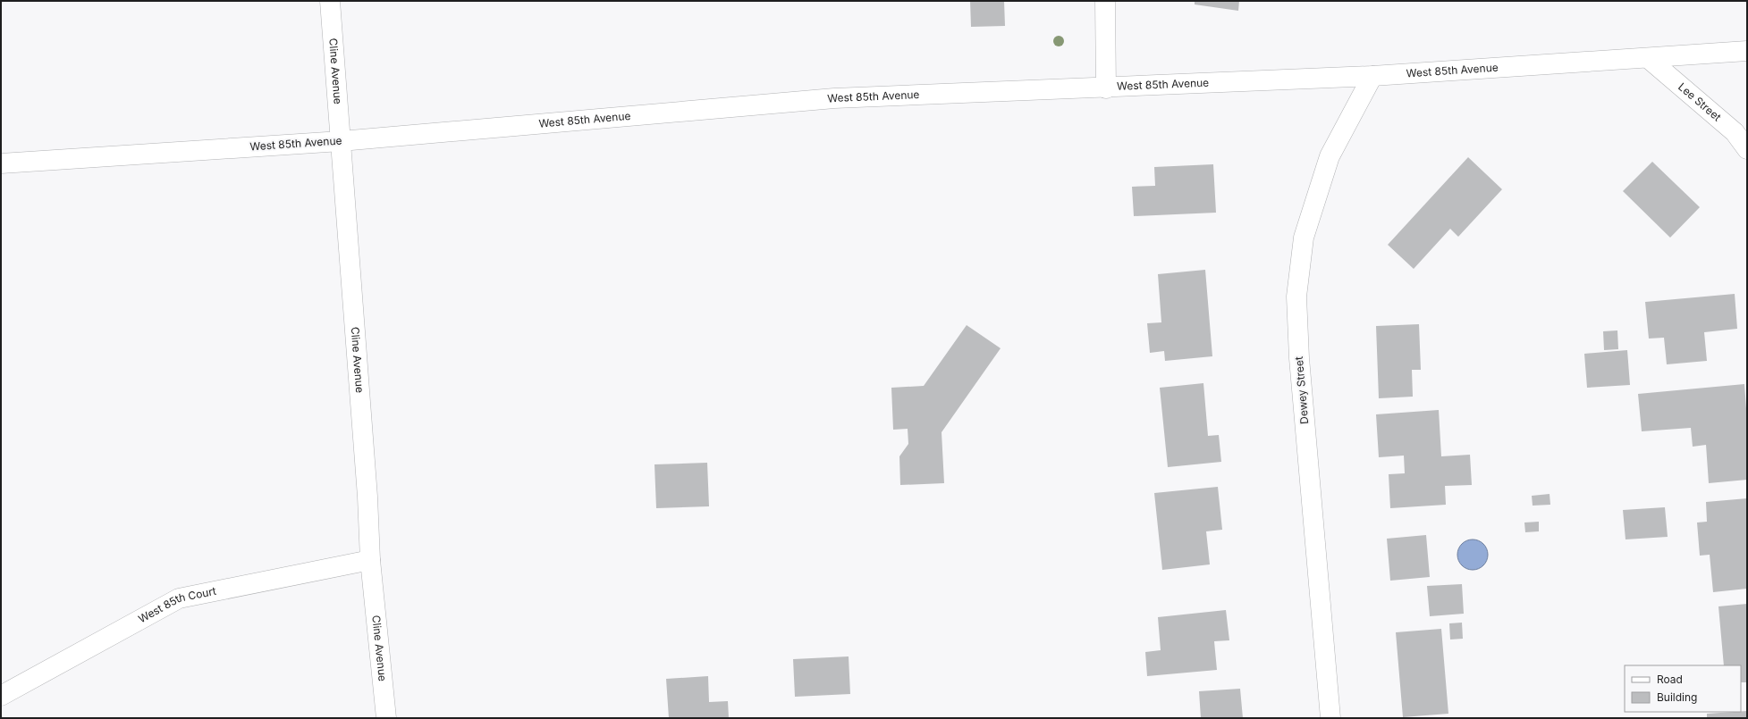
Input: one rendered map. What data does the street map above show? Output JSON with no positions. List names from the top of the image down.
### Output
{
  "streets": {
    "street": [
      "West 85th Avenue",
      "Cline Avenue",
      "Lee Street",
      "Dewey Street",
      "West 85th Court"
    ]
  },
  "crossings": [
    ["West 85th Avenue", "Cline Avenue"],
    ["West 85th Avenue", "Lee Street"],
    ["West 85th Avenue", "Dewey Street"],
    ["Cline Avenue", "West 85th Court"]
  ],
  "legend": ["Road", "Building"]
}
